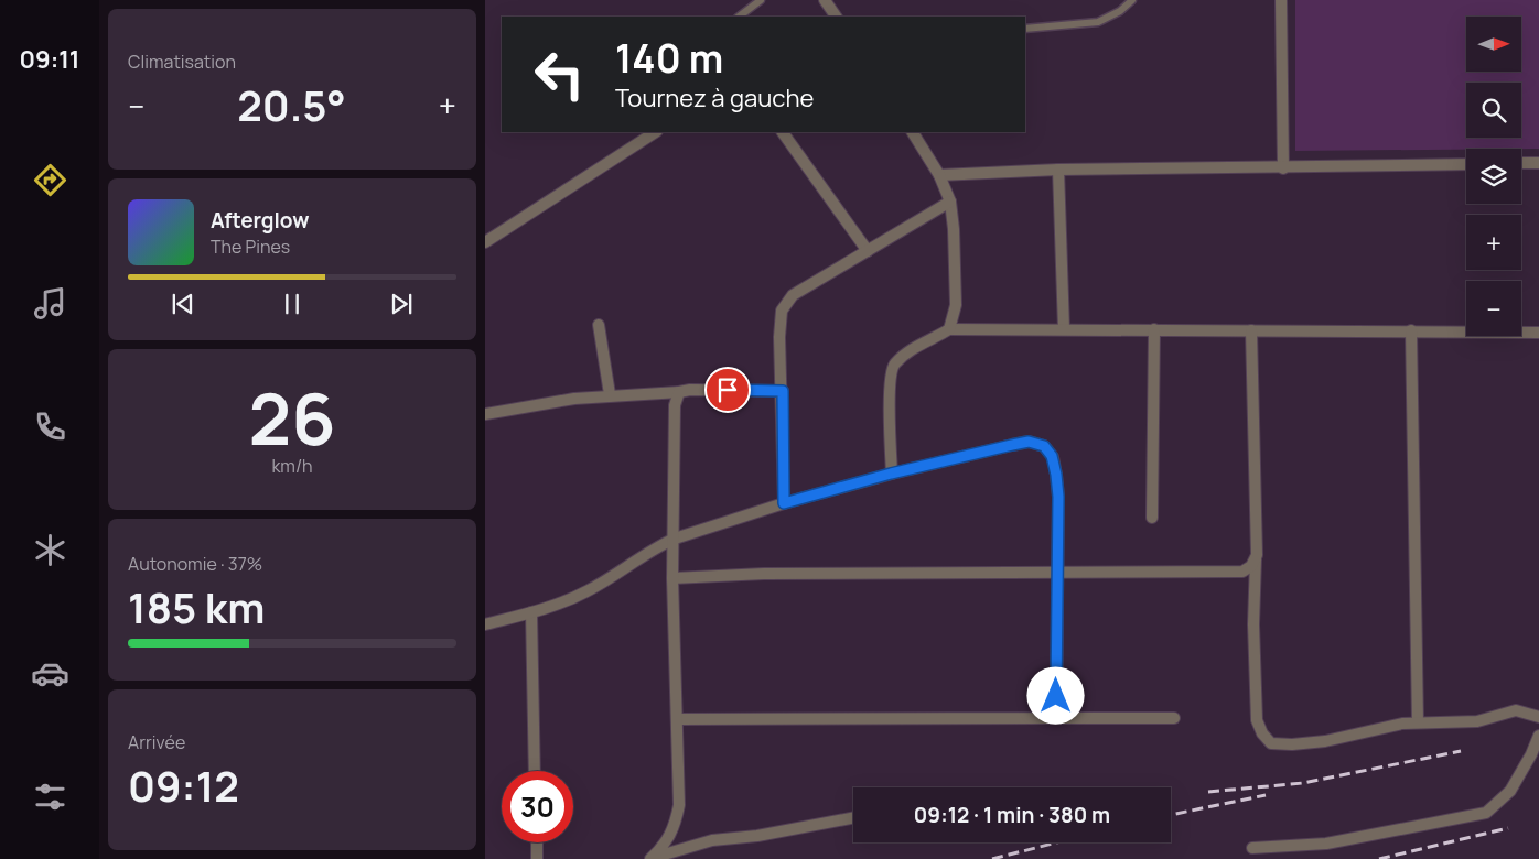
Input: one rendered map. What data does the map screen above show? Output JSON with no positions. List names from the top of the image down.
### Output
{
  "north": "right",
  "page": {
    "tabs": "09:11",
    "tile": [
      "Climatisation",
      ["26", "km/h"],
      ["Autonomie · 37%", "185 km"],
      ["Arrivée", "09:12"]
    ],
    "map_buttons": ["+", "−"],
    "turn": ["140 m", "Tournez à gauche"],
    "heat": ["−", "20.5°", "+"],
    "song": ["Afterglow", "The Pines"],
    "limit": "30",
    "trip": "09:12 · 1 min · 380 m"
  }
}
